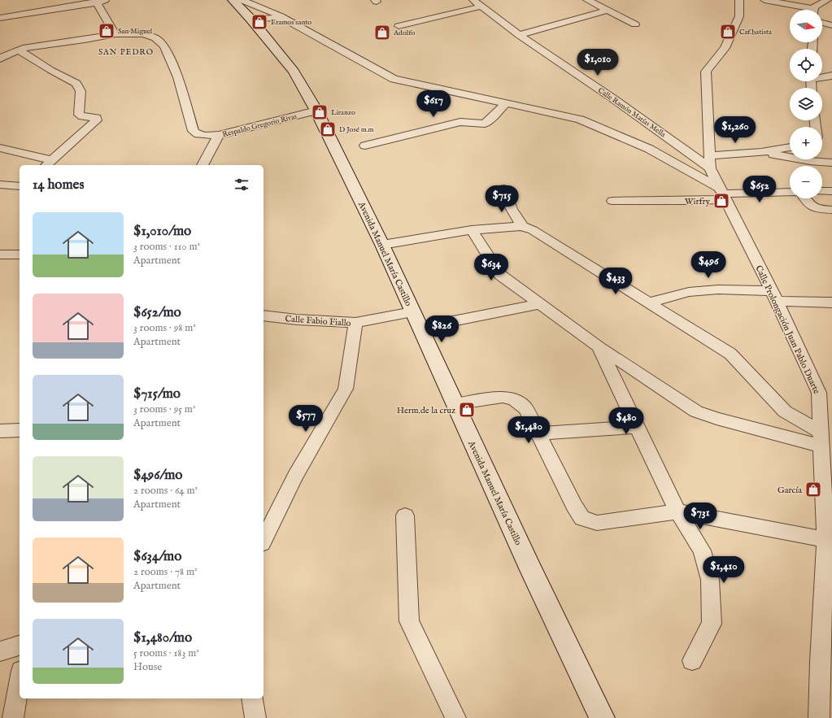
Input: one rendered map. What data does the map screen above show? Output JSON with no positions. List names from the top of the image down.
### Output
{
  "streets": {
    "street": [
      "Calle Ramón Matías Mella",
      "Respaldo Gregorio Rivas",
      "Avenida Manuel María Castillo",
      "Calle Fabio Fiallo",
      "Calle Prolongación Juan Pablo Duarte"
    ]
  },
  "crossings": [
    ["Calle Ramón Matías Mella", "Calle Prolongación Juan Pablo Duarte"],
    ["Respaldo Gregorio Rivas", "Avenida Manuel María Castillo"],
    ["Avenida Manuel María Castillo", "Calle Fabio Fiallo"]
  ],
  "districts": ["SAN PEDRO"],
  "places": {
    "shop": [
      "Eramos santo",
      "San Miguel",
      "Caf.batista",
      "Adolfo",
      "Liranzo",
      "D José m.m",
      "Wirfry",
      "Herm.de la cruz",
      "García"
    ]
  },
  "north": "right",
  "page": {
    "map_buttons": ["+", "−"],
    "price": [
      "$1,010",
      "$617",
      "$1,260",
      "$652",
      "$715",
      "$496",
      "$634",
      "$433",
      "$826",
      "$577",
      "$480",
      "$1,480",
      "$731",
      "$1,410"
    ],
    "heading": "14 homes",
    "list": [
      {
        "name": "$1,010/mo",
        "note": "3 rooms · 110 m² · Apartment"
      },
      {
        "name": "$652/mo",
        "note": "3 rooms · 98 m² · Apartment"
      },
      {
        "name": "$715/mo",
        "note": "3 rooms · 95 m² · Apartment"
      },
      {
        "name": "$496/mo",
        "note": "2 rooms · 64 m² · Apartment"
      },
      {
        "name": "$634/mo",
        "note": "2 rooms · 78 m² · Apartment"
      },
      {
        "name": "$1,480/mo",
        "note": "5 rooms · 183 m² · House"
      }
    ]
  }
}
